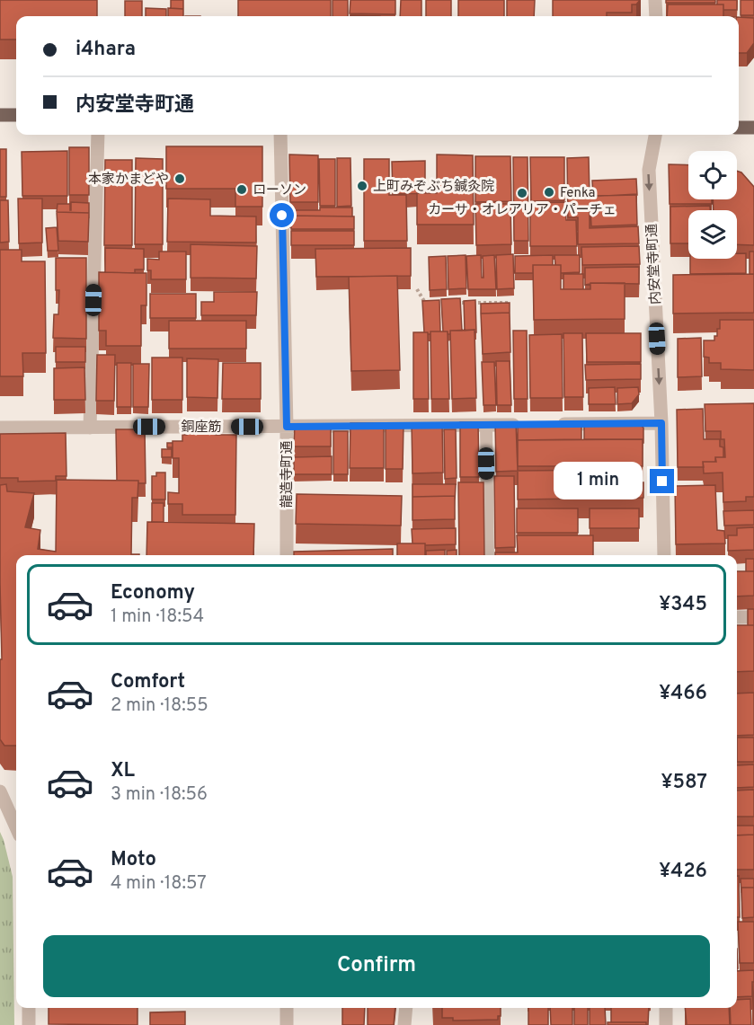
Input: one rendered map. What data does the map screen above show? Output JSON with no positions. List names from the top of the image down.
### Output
{
  "streets": {
    "street": ["内安堂寺町通", "銅座筋", "龍造寺町通"]
  },
  "crossings": [
    ["銅座筋", "龍造寺町通"]
  ],
  "one_way": ["内安堂寺町通"],
  "places": [
    "本家かまどや",
    "上町みぞぶち鍼灸院",
    "ローソン",
    "Fenka",
    "カーサ・オレアリア・パーチェ"
  ],
  "page": {
    "banner": ["i4hara", "内安堂寺町通"],
    "bubble": "1 min",
    "list": [
      {
        "name": "Economy",
        "note": "1 min · 18:54",
        "value": "¥345"
      },
      {
        "name": "Comfort",
        "note": "2 min · 18:55",
        "value": "¥466"
      },
      {
        "name": "XL",
        "note": "3 min · 18:56",
        "value": "¥587"
      },
      {
        "name": "Moto",
        "note": "4 min · 18:57",
        "value": "¥426"
      }
    ],
    "buttons": "Confirm"
  }
}
